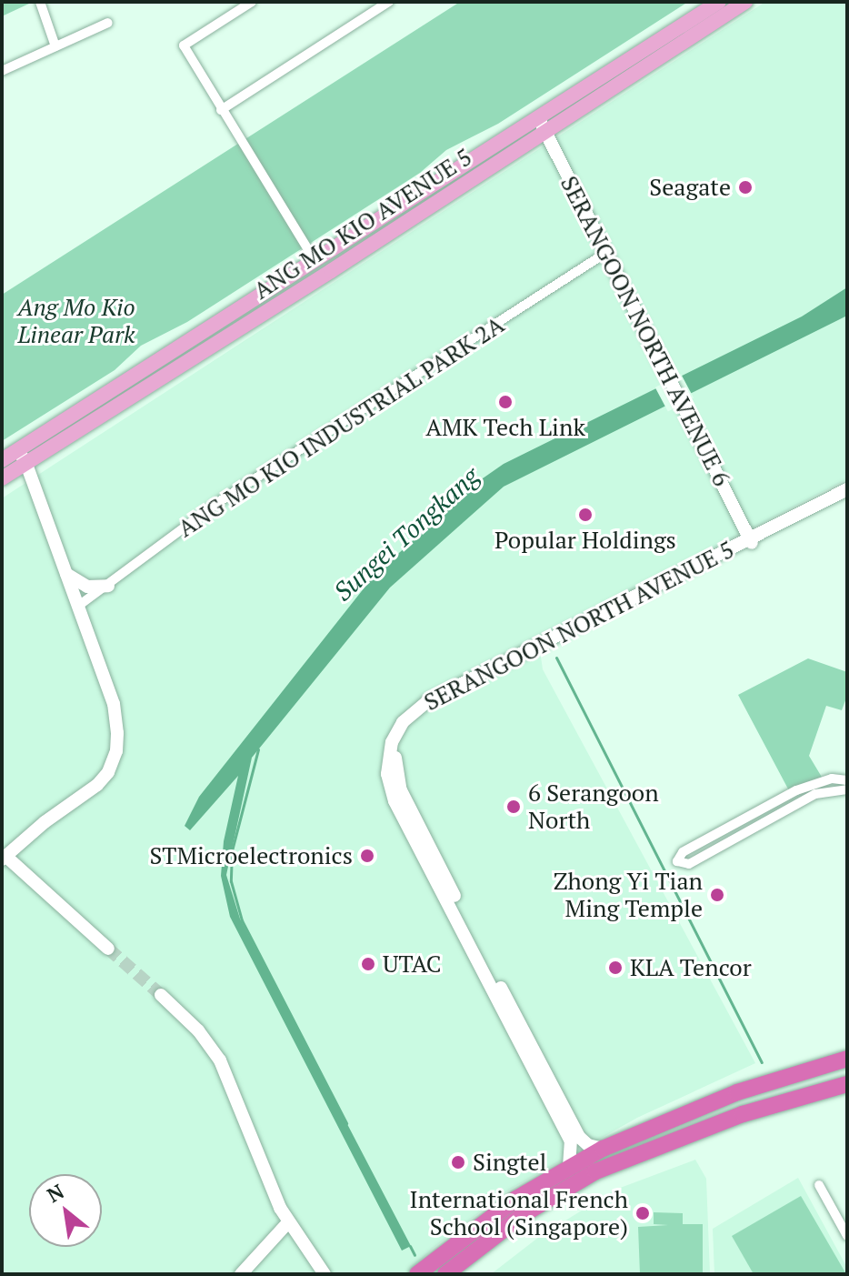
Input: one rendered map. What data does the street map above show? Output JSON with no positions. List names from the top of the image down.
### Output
{
  "streets": {
    "main road": ["ANG MO KIO AVENUE 5"],
    "street": ["SERANGOON NORTH AVENUE 6", "ANG MO KIO INDUSTRIAL PARK 2A", "SERANGOON NORTH AVENUE 5"]
  },
  "crossings": [
    ["ANG MO KIO AVENUE 5", "SERANGOON NORTH AVENUE 6"],
    ["SERANGOON NORTH AVENUE 6", "ANG MO KIO INDUSTRIAL PARK 2A"],
    ["SERANGOON NORTH AVENUE 6", "SERANGOON NORTH AVENUE 5"]
  ],
  "water": ["Sungei Tongkang"],
  "parks": ["Ang Mo Kio Linear Park"],
  "places": [
    "Seagate",
    "AMK Tech Link",
    "Popular Holdings",
    "6 Serangoon North",
    "STMicroelectronics",
    "Zhong Yi Tian Ming Temple",
    "UTAC",
    "KLA Tencor",
    "Singtel",
    "International French School (Singapore)"
  ],
  "north": "top left"
}
